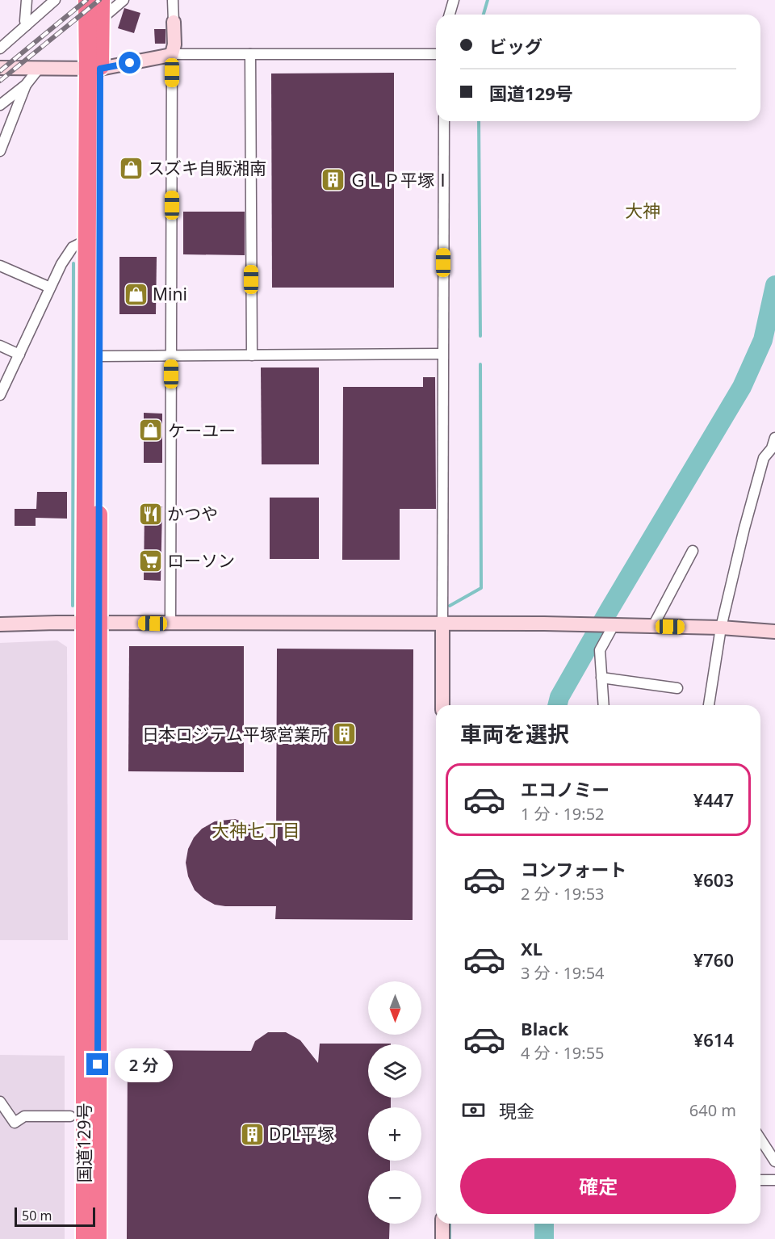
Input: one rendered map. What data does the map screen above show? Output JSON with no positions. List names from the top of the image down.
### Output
{
  "streets": {
    "highway": ["国道129号"]
  },
  "districts": ["大神", "大神七丁目"],
  "places": {
    "shop": ["スズキ自販湘南", "Mini", "ケーユー"],
    "building": ["ＧＬＰ平塚Ⅰ", "日本ロジテム平塚営業所", "DPL平塚"],
    "restaurant": ["かつや"],
    "supermarket": ["ローソン"]
  },
  "scale_bar": "50 m",
  "north": "bottom",
  "page": {
    "banner": ["ビッグ", "国道129号"],
    "heading": "車両を選択",
    "list": [
      {
        "name": "エコノミー",
        "note": "1 分 · 19:52",
        "value": "¥447"
      },
      {
        "name": "コンフォート",
        "note": "2 分 · 19:53",
        "value": "¥603"
      },
      {
        "name": "XL",
        "note": "3 分 · 19:54",
        "value": "¥760"
      },
      {
        "name": "Black",
        "note": "4 分 · 19:55",
        "value": "¥614"
      }
    ],
    "map_buttons": ["+", "−"],
    "bubble": "2 分",
    "pay": ["現金", "640 m"],
    "buttons": "確定",
    "scale": "50 m"
  }
}
